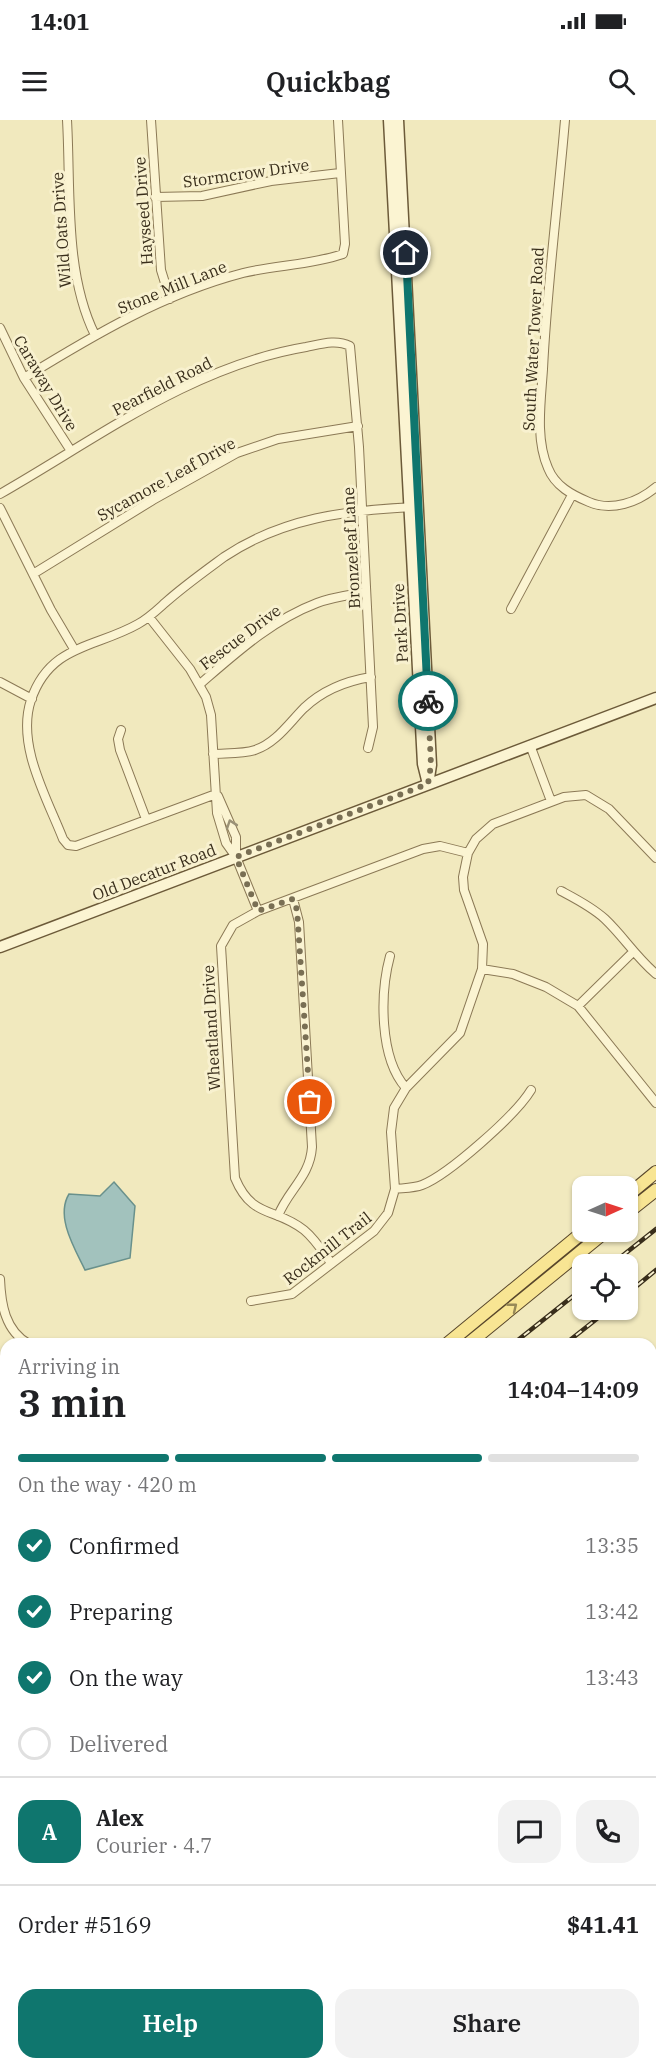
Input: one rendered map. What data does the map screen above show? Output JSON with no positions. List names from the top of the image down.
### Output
{
  "streets": {
    "street": [
      "Stormcrow Drive",
      "Hayseed Drive",
      "Wild Oats Drive",
      "Stone Mill Lane",
      "South Water Tower Road",
      "Caraway Drive",
      "Pearfield Road",
      "Sycamore Leaf Drive",
      "Bronzeleaf Lane",
      "Park Drive",
      "Fescue Drive",
      "Old Decatur Road",
      "Wheatland Drive",
      "Rockmill Trail"
    ]
  },
  "crossings": [
    ["Stormcrow Drive", "Hayseed Drive"],
    ["Stormcrow Drive", "Stone Mill Lane"],
    ["Hayseed Drive", "Stone Mill Lane"],
    ["Wild Oats Drive", "Stone Mill Lane"],
    ["Stone Mill Lane", "Caraway Drive"],
    ["Caraway Drive", "Pearfield Road"],
    ["Pearfield Road", "Bronzeleaf Lane"],
    ["Sycamore Leaf Drive", "Bronzeleaf Lane"],
    ["Bronzeleaf Lane", "Fescue Drive"],
    ["Park Drive", "Old Decatur Road"],
    ["Wheatland Drive", "Rockmill Trail"]
  ],
  "north": "right",
  "page": {
    "status": "14:01",
    "header": "Quickbag",
    "heading": ["3 min", "Arriving in", "14:04–14:09"],
    "panel": [
      "Alex",
      "Courier · 4.7",
      "Order #5169",
      "$41.41"
    ],
    "bar": "On the way · 420 m",
    "list": [
      ["Confirmed", "13:35"],
      ["Preparing", "13:42"],
      ["On the way", "13:43"],
      "Delivered"
    ],
    "round": "A",
    "buttons": ["Help", "Share"]
  }
}
